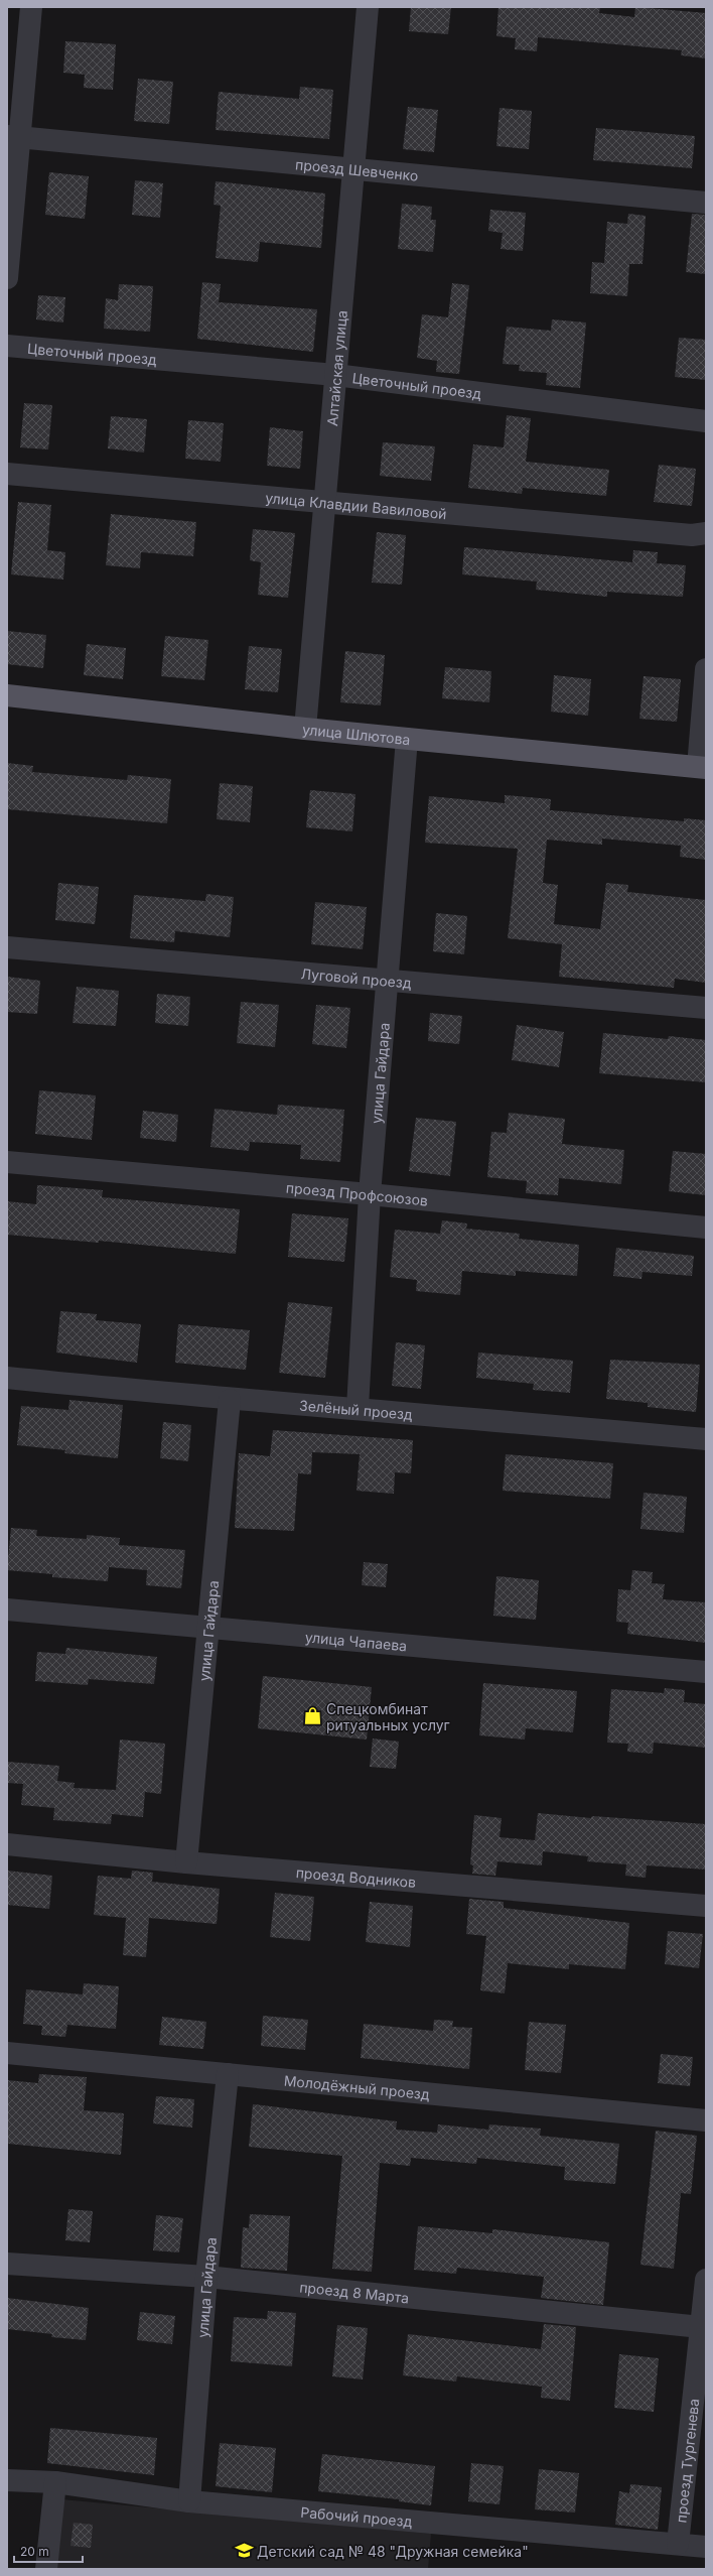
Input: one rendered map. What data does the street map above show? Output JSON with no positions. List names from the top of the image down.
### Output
{
  "streets": {
    "main road": ["улица Шлютова"],
    "street": [
      "проезд Шевченко",
      "Цветочный проезд",
      "Алтайская улица",
      "улица Клавдии Вавиловой",
      "Луговой проезд",
      "улица Гайдара",
      "проезд Профсоюзов",
      "Зелёный проезд",
      "улица Чапаева",
      "проезд Водников",
      "Молодёжный проезд",
      "проезд 8 Марта",
      "проезд Тургенева",
      "Рабочий проезд"
    ]
  },
  "crossings": [
    ["проезд Шевченко", "Алтайская улица"],
    ["Цветочный проезд", "Алтайская улица"],
    ["Алтайская улица", "улица Клавдии Вавиловой"],
    ["Алтайская улица", "улица Шлютова"],
    ["улица Шлютова", "улица Гайдара"],
    ["Луговой проезд", "улица Гайдара"],
    ["улица Гайдара", "проезд Профсоюзов"],
    ["улица Гайдара", "Зелёный проезд"],
    ["улица Гайдара", "улица Чапаева"],
    ["улица Гайдара", "проезд Водников"],
    ["улица Гайдара", "Молодёжный проезд"],
    ["улица Гайдара", "проезд 8 Марта"],
    ["улица Гайдара", "Рабочий проезд"],
    ["проезд 8 Марта", "проезд Тургенева"],
    ["проезд Тургенева", "Рабочий проезд"]
  ],
  "places": {
    "shop": ["Спецкомбинат ритуальных услуг"],
    "school or university": ["Детский сад № 48 \"Дружная семейка\""]
  },
  "scale_bar": "20 m"
}
